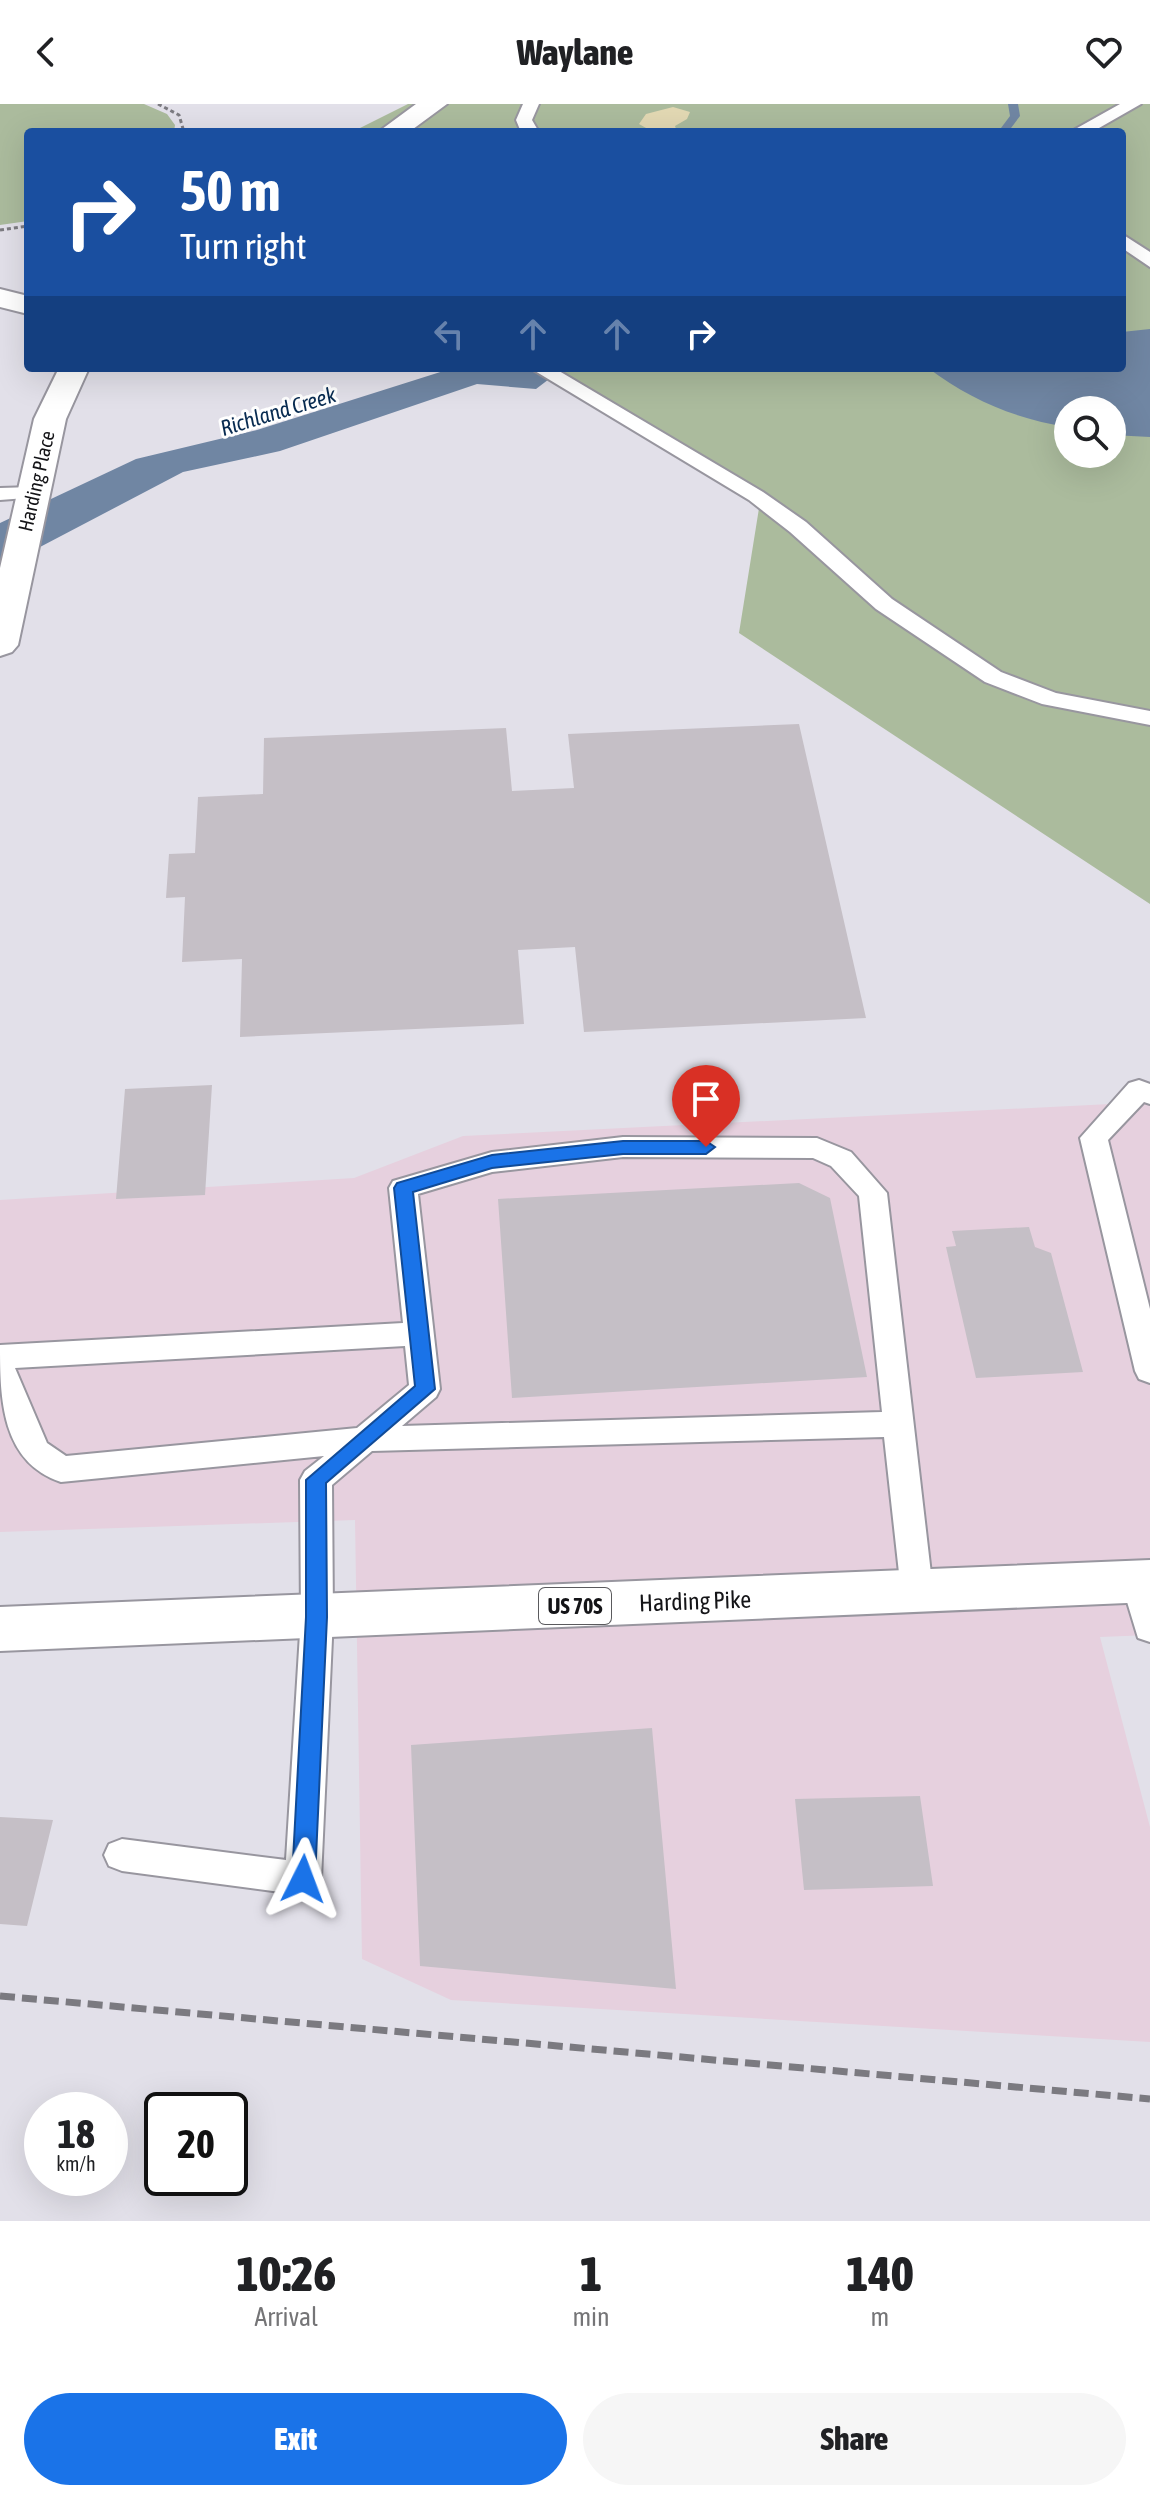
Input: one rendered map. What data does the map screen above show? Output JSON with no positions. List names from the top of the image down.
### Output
{
  "streets": {
    "main road": ["Harding Place", "Harding Pike", "US 70S"]
  },
  "water": ["Richland Creek"],
  "page": {
    "header": "Waylane",
    "turn": ["50 m", "Turn right"],
    "speed": "18 km/h",
    "limit": "20",
    "eta": [
      "10:26",
      "Arrival",
      "1",
      "min",
      "140",
      "m"
    ],
    "buttons": ["Exit", "Share"]
  }
}
